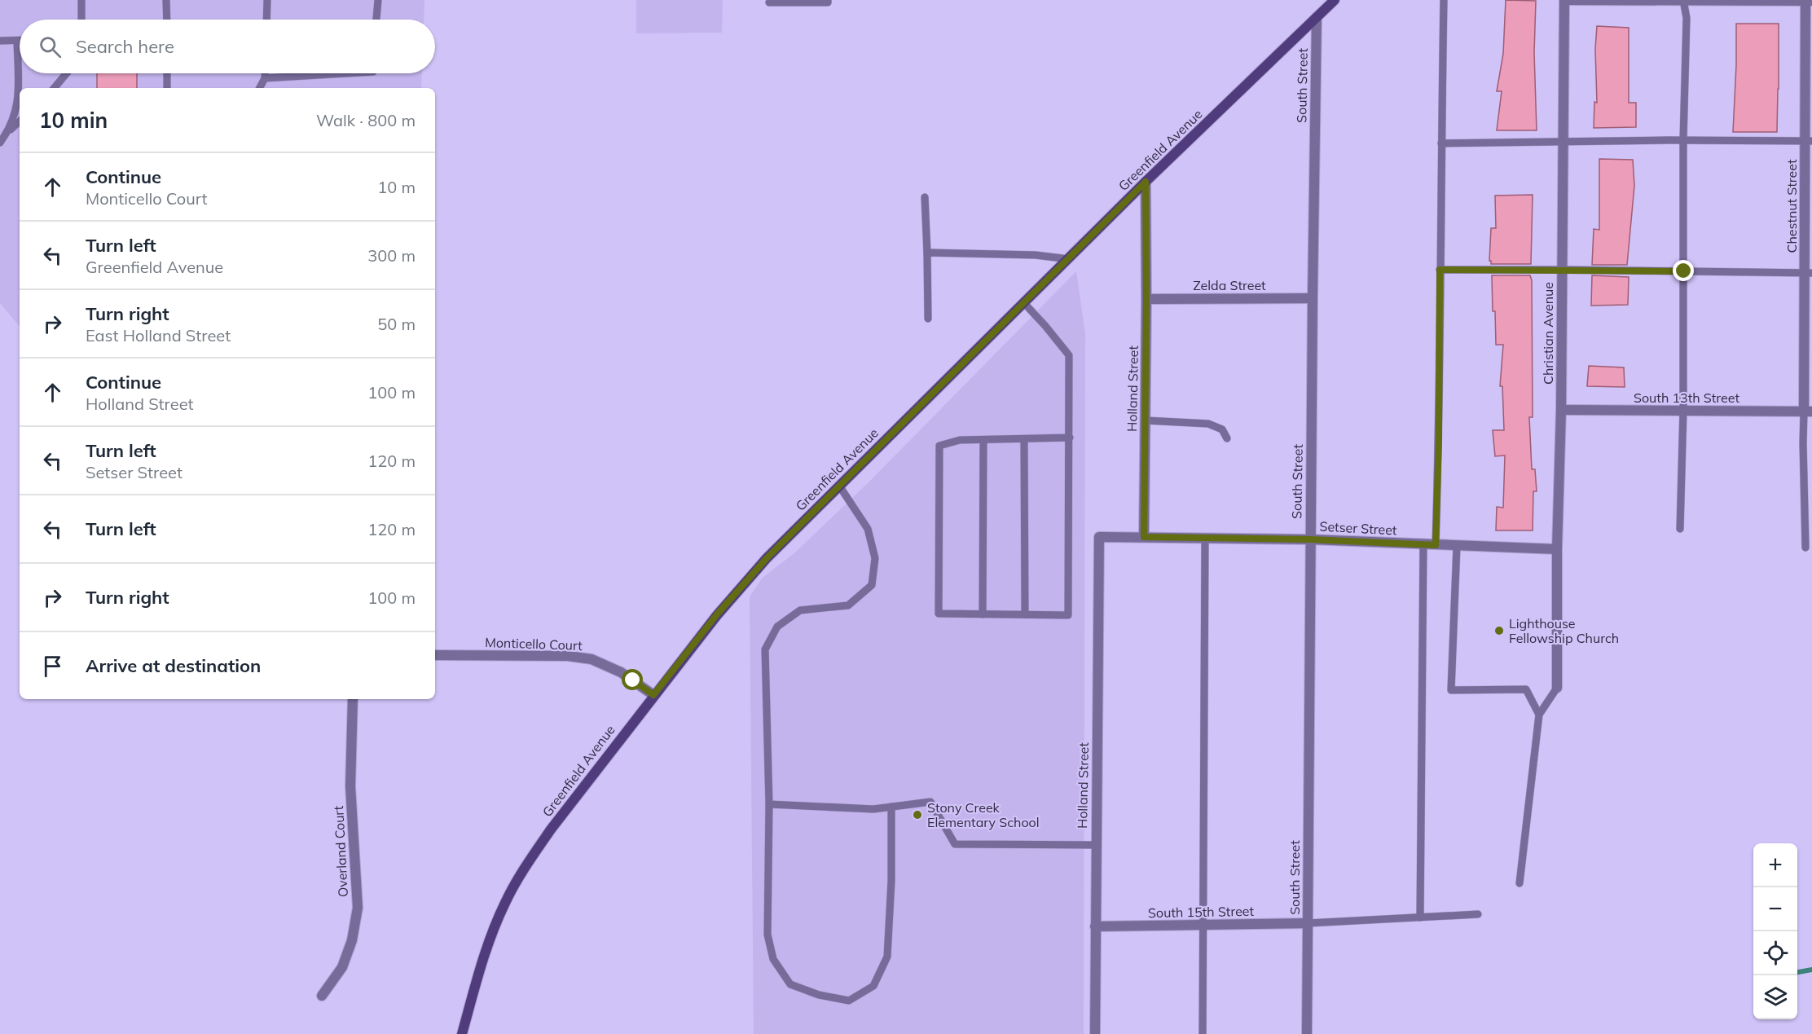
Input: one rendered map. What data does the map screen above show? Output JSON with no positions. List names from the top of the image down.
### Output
{
  "streets": {
    "main road": ["Greenfield Avenue"],
    "street": [
      "South Street",
      "Chestnut Street",
      "Zelda Street",
      "Christian Avenue",
      "Holland Street",
      "South 13th Street",
      "Setser Street",
      "Monticello Court",
      "Overland Court",
      "South 15th Street"
    ]
  },
  "crossings": [
    ["South Street", "Greenfield Avenue"],
    ["South Street", "Zelda Street"],
    ["South Street", "Setser Street"],
    ["South Street", "South 15th Street"],
    ["Greenfield Avenue", "Holland Street"],
    ["Greenfield Avenue", "Monticello Court"],
    ["Chestnut Street", "South 13th Street"],
    ["Zelda Street", "Holland Street"],
    ["Christian Avenue", "South 13th Street"],
    ["Christian Avenue", "Setser Street"],
    ["Holland Street", "Setser Street"],
    ["Holland Street", "South 15th Street"]
  ],
  "places": ["Lighthouse Fellowship Church", "Stony Creek Elementary School"],
  "page": {
    "search": "Search here",
    "heading": ["10 min", "Walk · 800 m"],
    "list": [
      ["Continue", "Monticello Court", "10 m"],
      ["Turn left", "Greenfield Avenue", "300 m"],
      ["Turn right", "East Holland Street", "50 m"],
      ["Continue", "Holland Street", "100 m"],
      ["Turn left", "Setser Street", "120 m"],
      ["Turn left", "120 m"],
      ["Turn right", "100 m"],
      "Arrive at destination"
    ],
    "map_buttons": ["+", "−"]
  }
}
